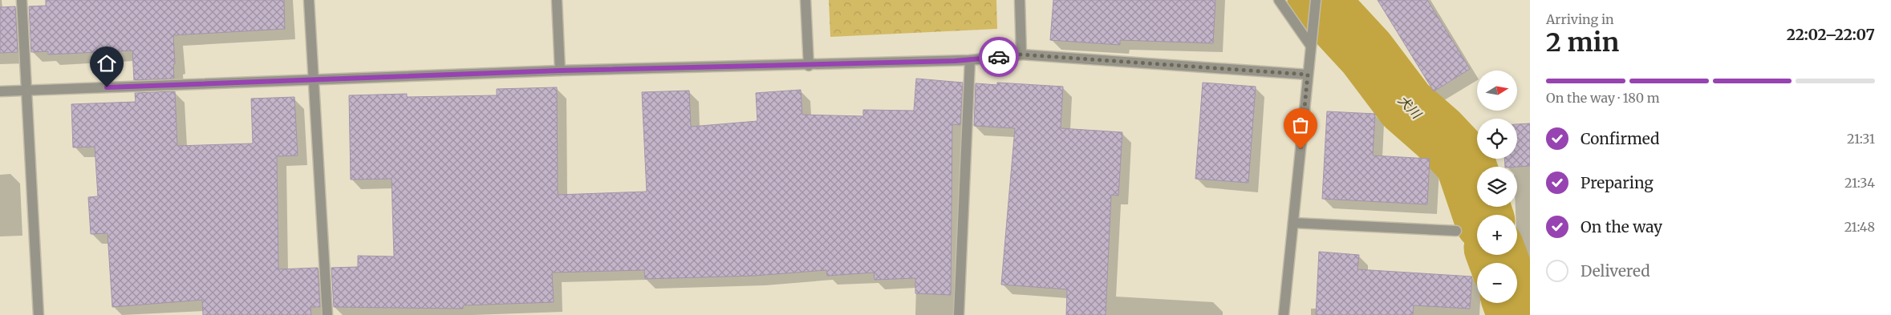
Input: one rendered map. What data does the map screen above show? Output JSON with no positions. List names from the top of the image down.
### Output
{
  "water": ["犬川"],
  "north": "right",
  "page": {
    "heading": ["2 min", "Arriving in", "22:02–22:07"],
    "bar": "On the way · 180 m",
    "map_buttons": ["+", "−"],
    "list": [
      ["Confirmed", "21:31"],
      ["Preparing", "21:34"],
      ["On the way", "21:48"],
      "Delivered"
    ]
  }
}
